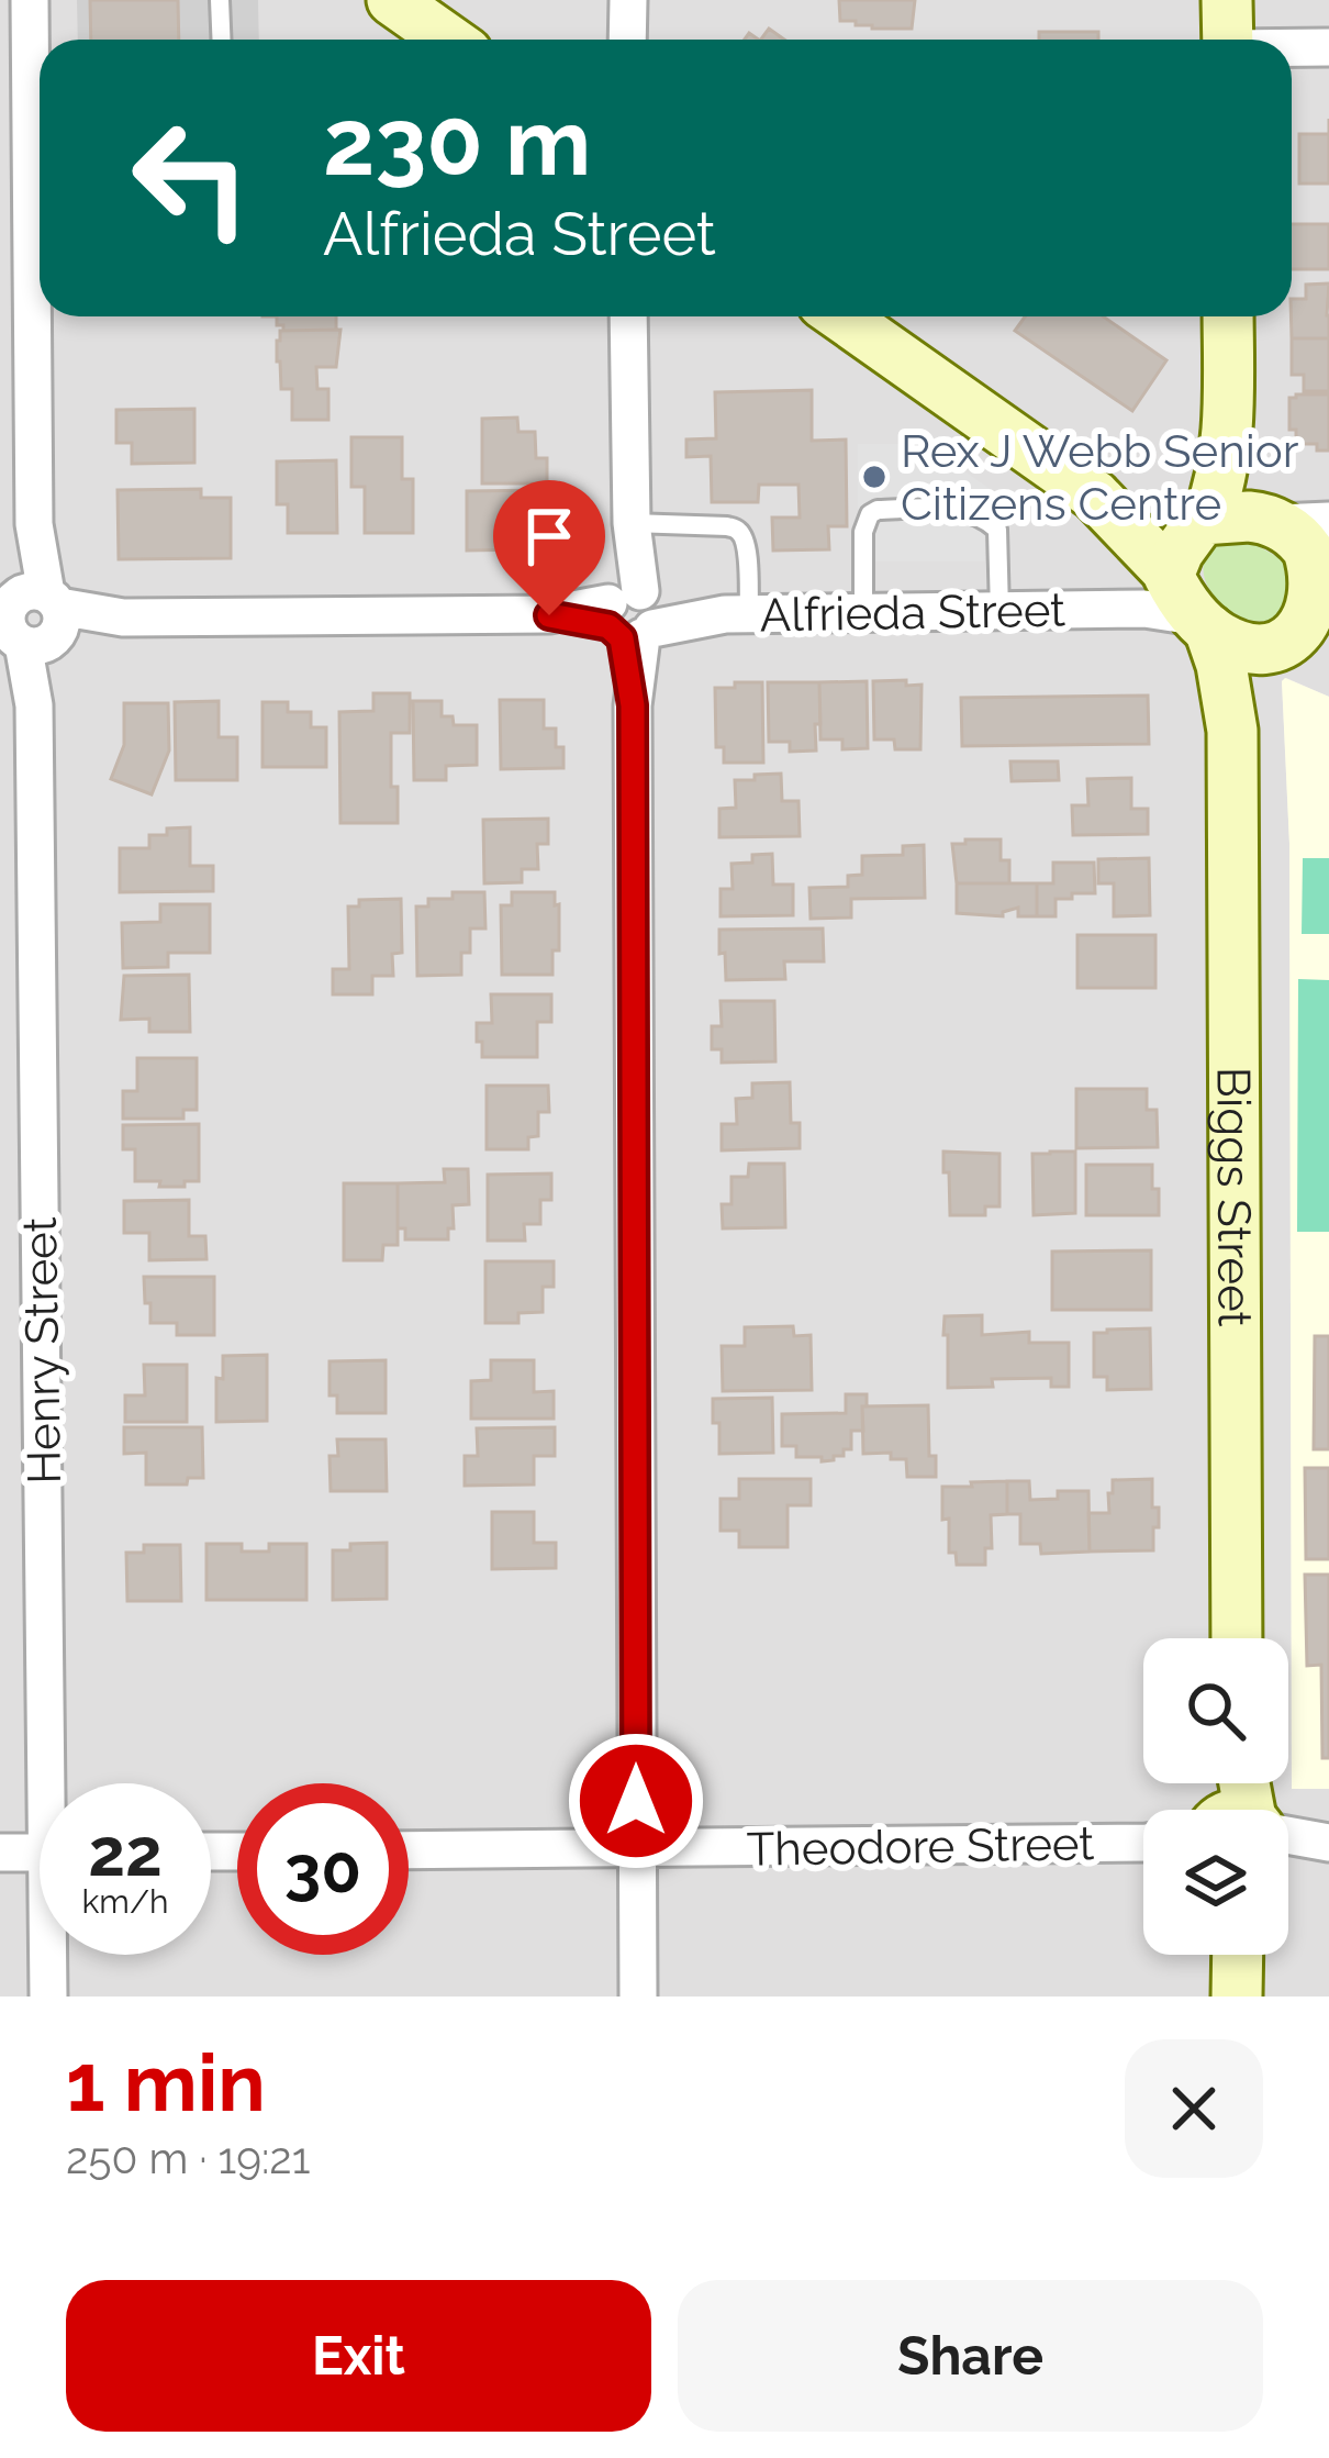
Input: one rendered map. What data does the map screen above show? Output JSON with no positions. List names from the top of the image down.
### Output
{
  "streets": {
    "street": [
      "Alfrieda Street",
      "Biggs Street",
      "Henry Street",
      "Theodore Street"
    ]
  },
  "crossings": [
    ["Alfrieda Street", "Biggs Street"],
    ["Alfrieda Street", "Henry Street"]
  ],
  "places": ["Rex J Webb Senior Citizens Centre"],
  "page": {
    "turn": ["230 m", "Alfrieda Street"],
    "speed": "22 km/h",
    "limit": "30",
    "heading": ["1 min", "250 m · 19:21"],
    "buttons": ["Exit", "Share"]
  }
}
